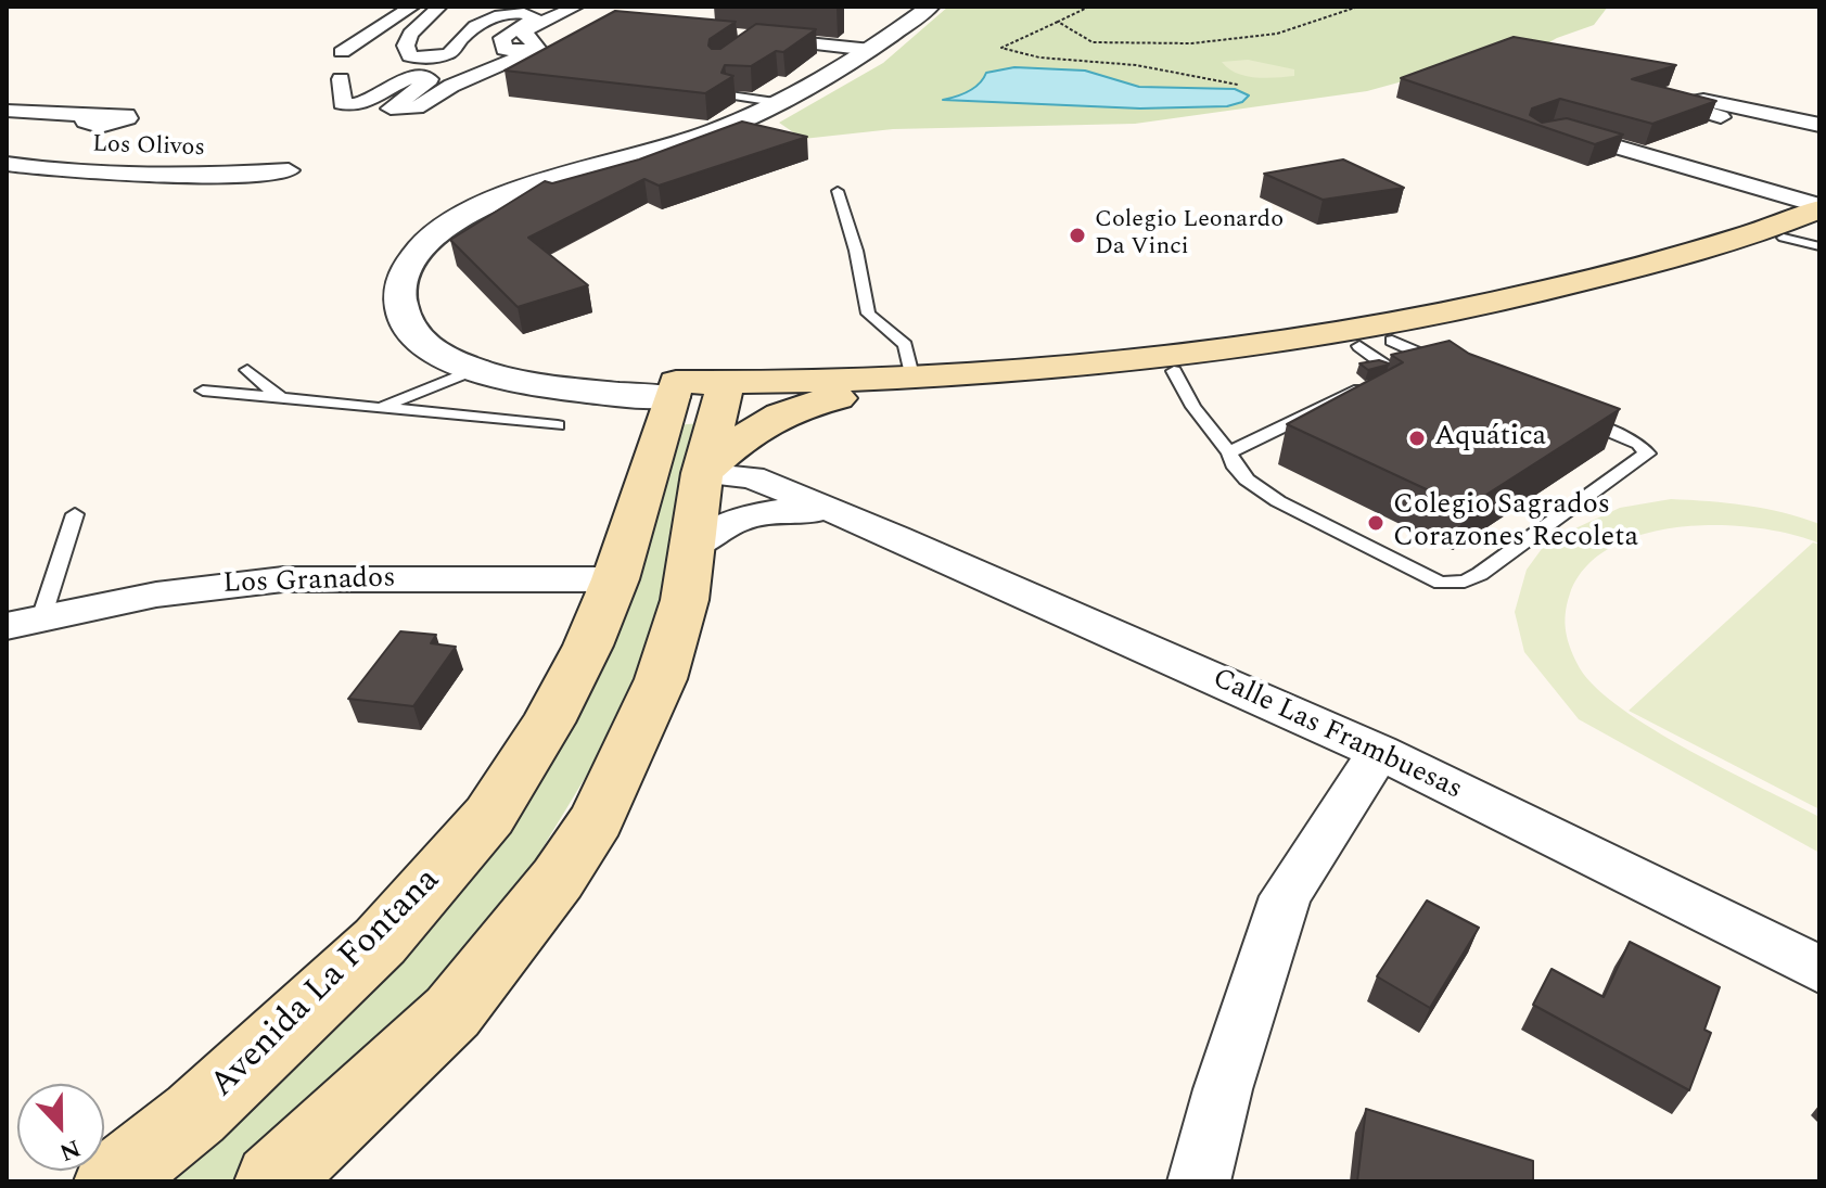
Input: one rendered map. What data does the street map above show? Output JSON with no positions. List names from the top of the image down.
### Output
{
  "streets": {
    "main road": ["Avenida La Fontana"],
    "street": ["Los Olivos", "Los Granados", "Calle Las Frambuesas"]
  },
  "crossings": [
    ["Los Granados", "Avenida La Fontana"]
  ],
  "places": ["Colegio Leonardo Da Vinci", "Aquática", "Colegio Sagrados Corazones Recoleta"],
  "north": "bottom"
}
